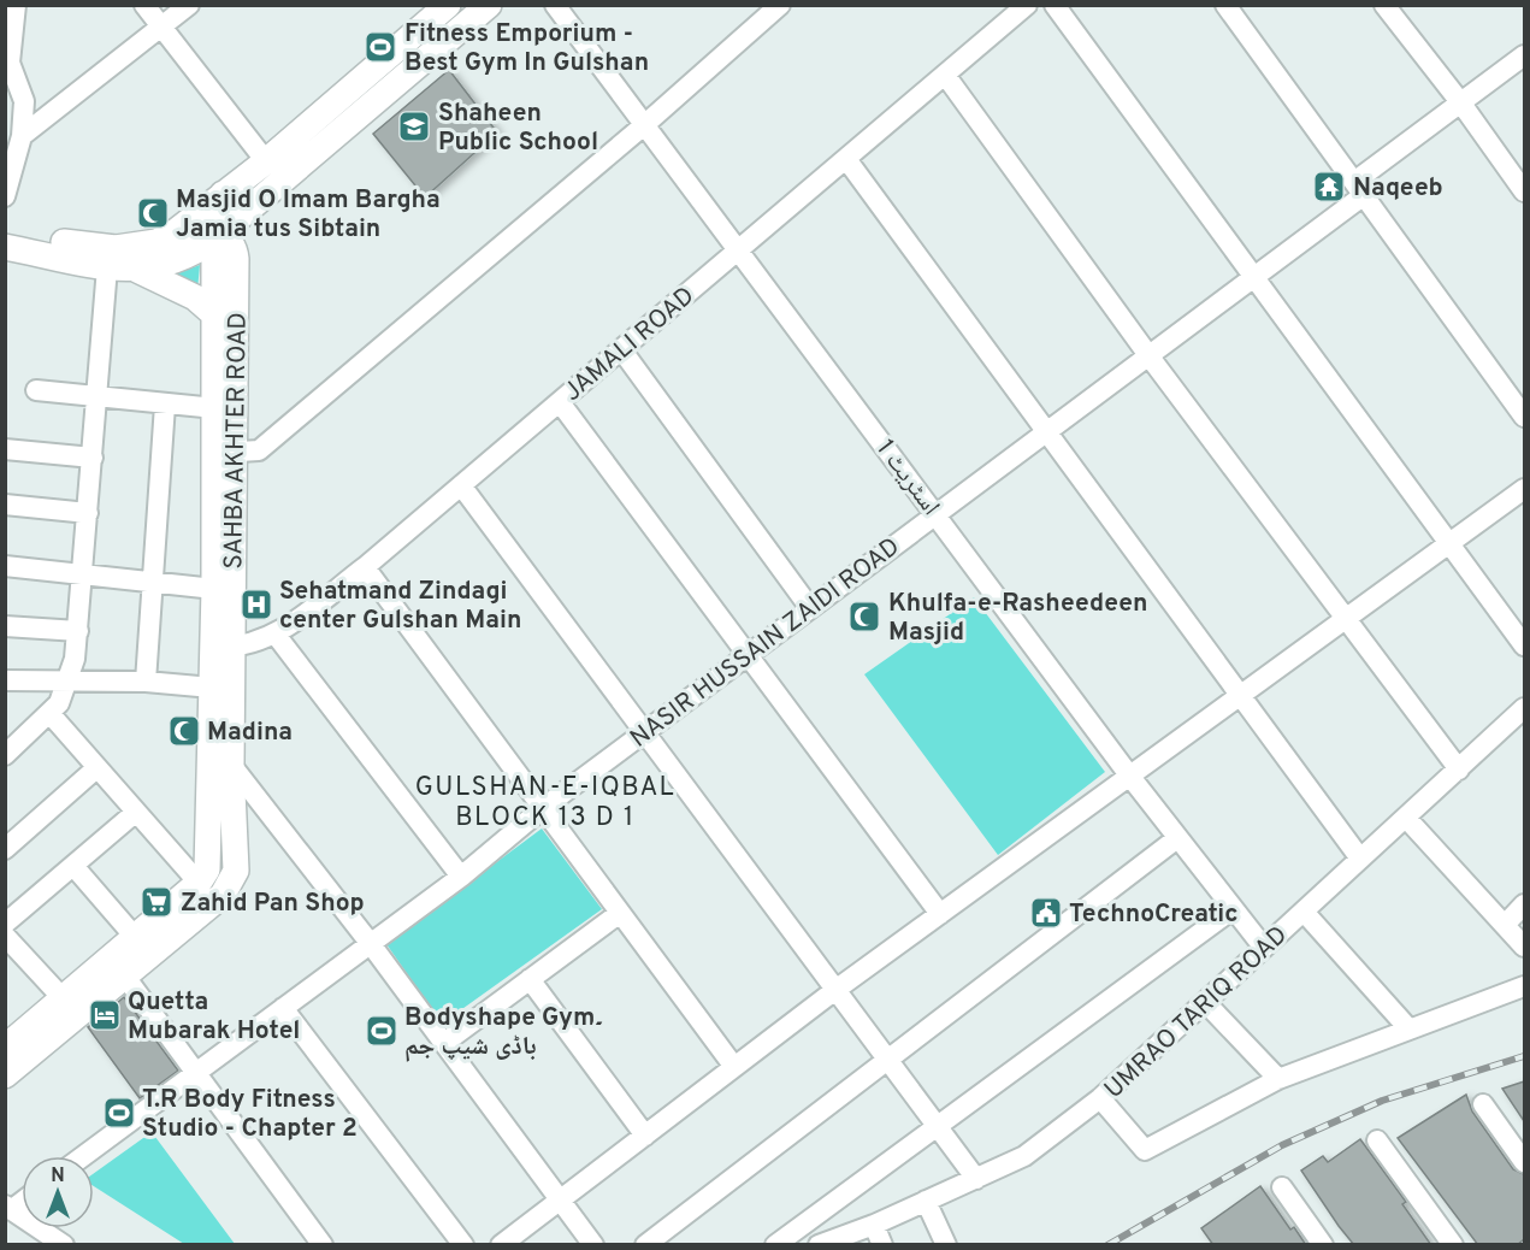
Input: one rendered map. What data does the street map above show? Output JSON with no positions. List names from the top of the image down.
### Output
{
  "streets": {
    "main road": ["SAHBA AKHTER ROAD"],
    "street": [
      "JAMALI ROAD",
      "اسٹریٹ 1",
      "NASIR HUSSAIN ZAIDI ROAD",
      "UMRAO TARIQ ROAD"
    ]
  },
  "crossings": [
    ["JAMALI ROAD", "SAHBA AKHTER ROAD"],
    ["JAMALI ROAD", "اسٹریٹ 1"],
    ["اسٹریٹ 1", "NASIR HUSSAIN ZAIDI ROAD"],
    ["اسٹریٹ 1", "UMRAO TARIQ ROAD"]
  ],
  "districts": ["GULSHAN-E-IQBAL BLOCK 13 D 1"],
  "places": {
    "sports": ["Fitness Emporium - Best Gym In Gulshan", "Bodyshape Gym۔ باڈی شیپ جم", "T.R Body Fitness Studio - Chapter 2"],
    "school or university": ["Shaheen Public School"],
    "temple": ["Naqeeb"],
    "mosque": ["Masjid O Imam Bargha Jamia tus Sibtain", "Khulfa-e-Rasheedeen Masjid", "Madina"],
    "hospital": ["Sehatmand Zindagi center Gulshan Main"],
    "supermarket": ["Zahid Pan Shop"],
    "public building": ["TechnoCreatic"],
    "hotel": ["Quetta Mubarak Hotel"]
  },
  "north": "top"
}
